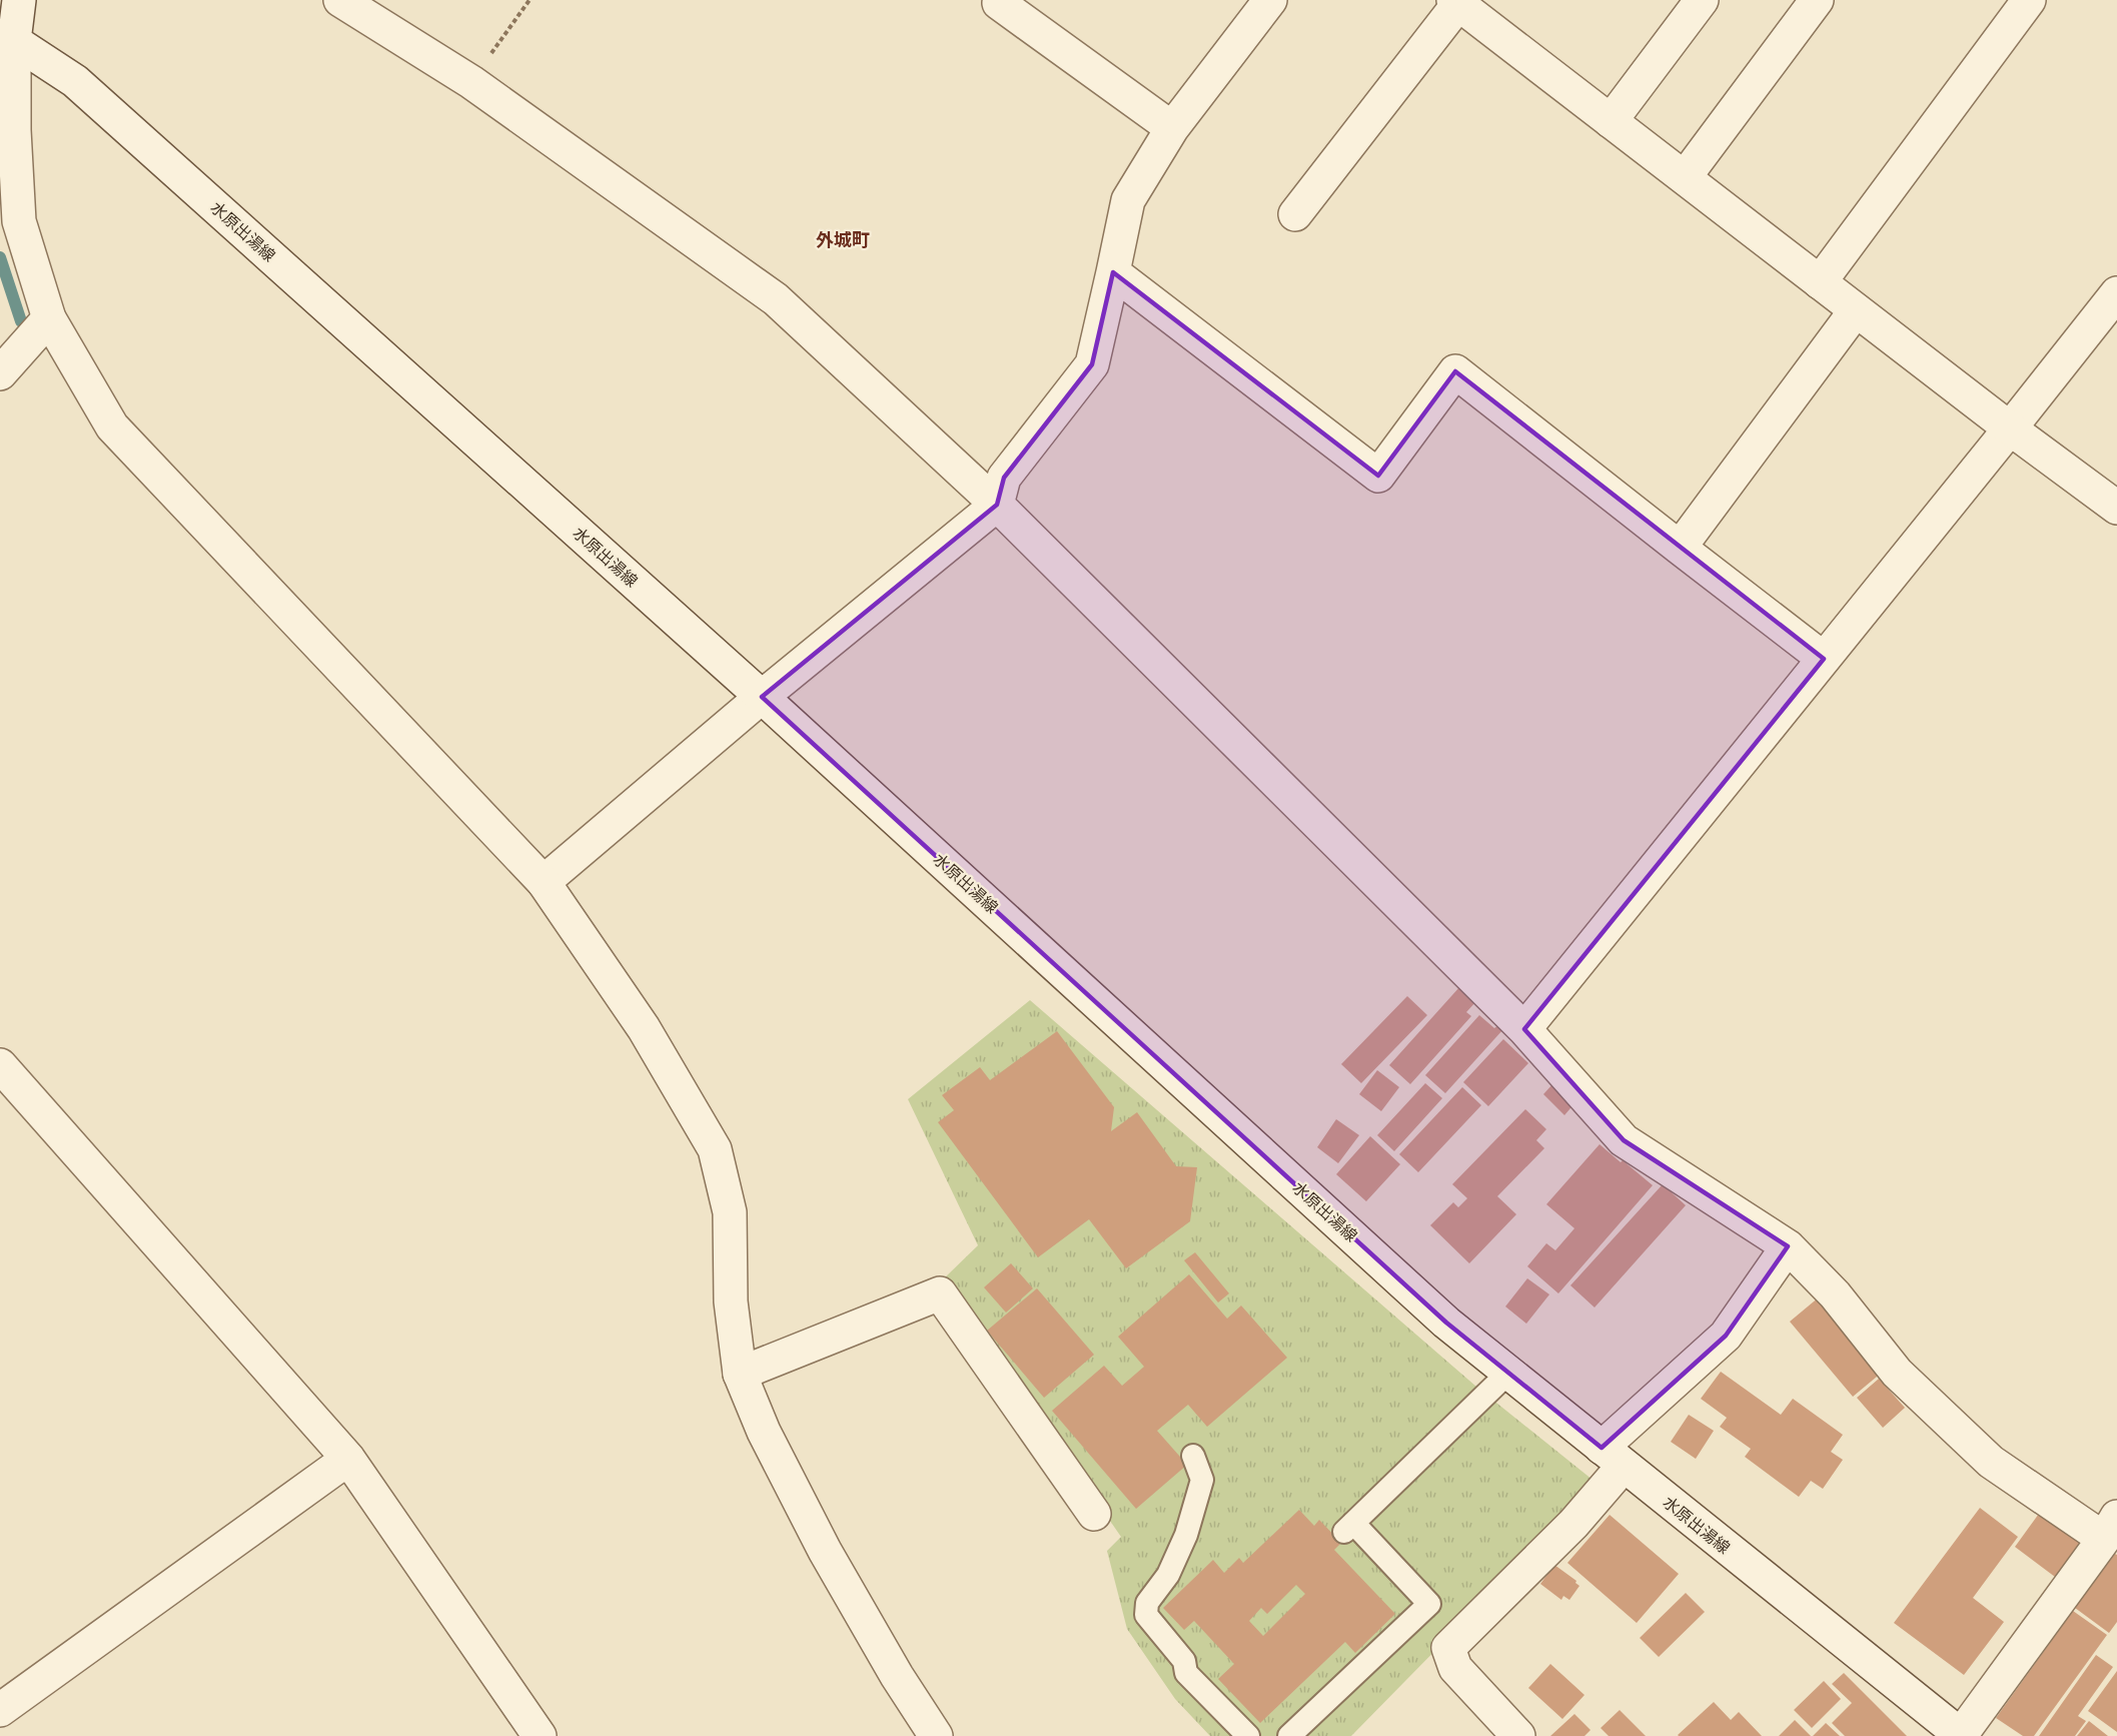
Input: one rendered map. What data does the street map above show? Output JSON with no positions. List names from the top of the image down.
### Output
{
  "streets": {
    "street": ["水原出湯線"]
  },
  "districts": ["外城町"]
}
